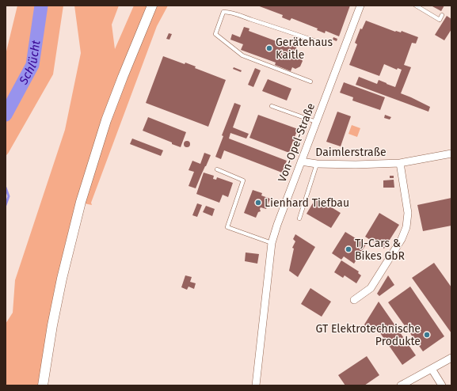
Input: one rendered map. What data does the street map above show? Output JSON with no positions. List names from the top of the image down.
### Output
{
  "streets": {
    "street": ["Von-Opel-Straße", "Daimlerstraße"]
  },
  "crossings": [
    ["Von-Opel-Straße", "Daimlerstraße"]
  ],
  "water": ["Schlücht"],
  "places": [
    "Gerätehaus Kaitle",
    "Lienhard Tiefbau",
    "TJ-Cars & Bikes GbR",
    "GT Elektrotechnische Produkte"
  ]
}
